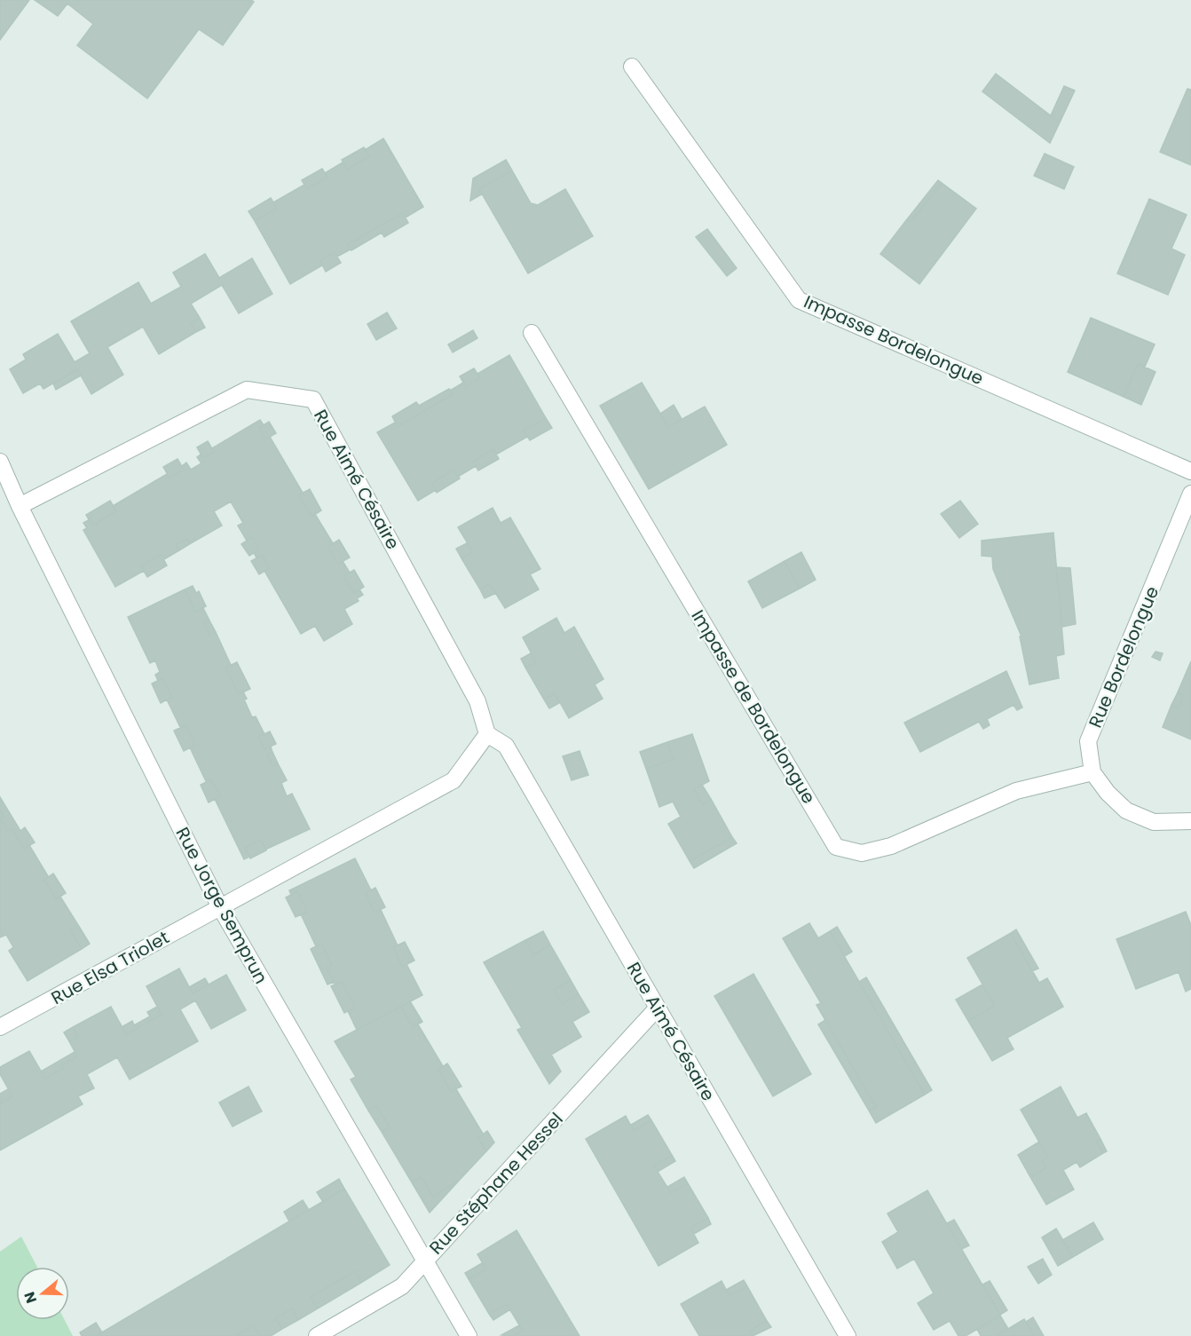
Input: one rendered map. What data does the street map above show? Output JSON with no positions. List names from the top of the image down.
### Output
{
  "streets": {
    "street": [
      "Impasse Bordelongue",
      "Rue Aimé Césaire",
      "Rue Bordelongue",
      "Impasse de Bordelongue",
      "Rue Jorge Semprun",
      "Rue Elsa Triolet",
      "Rue Stéphane Hessel"
    ]
  },
  "crossings": [
    ["Rue Aimé Césaire", "Rue Jorge Semprun"],
    ["Rue Aimé Césaire", "Rue Stéphane Hessel"],
    ["Rue Bordelongue", "Impasse de Bordelongue"],
    ["Rue Jorge Semprun", "Rue Elsa Triolet"],
    ["Rue Jorge Semprun", "Rue Stéphane Hessel"]
  ],
  "north": "left"
}
